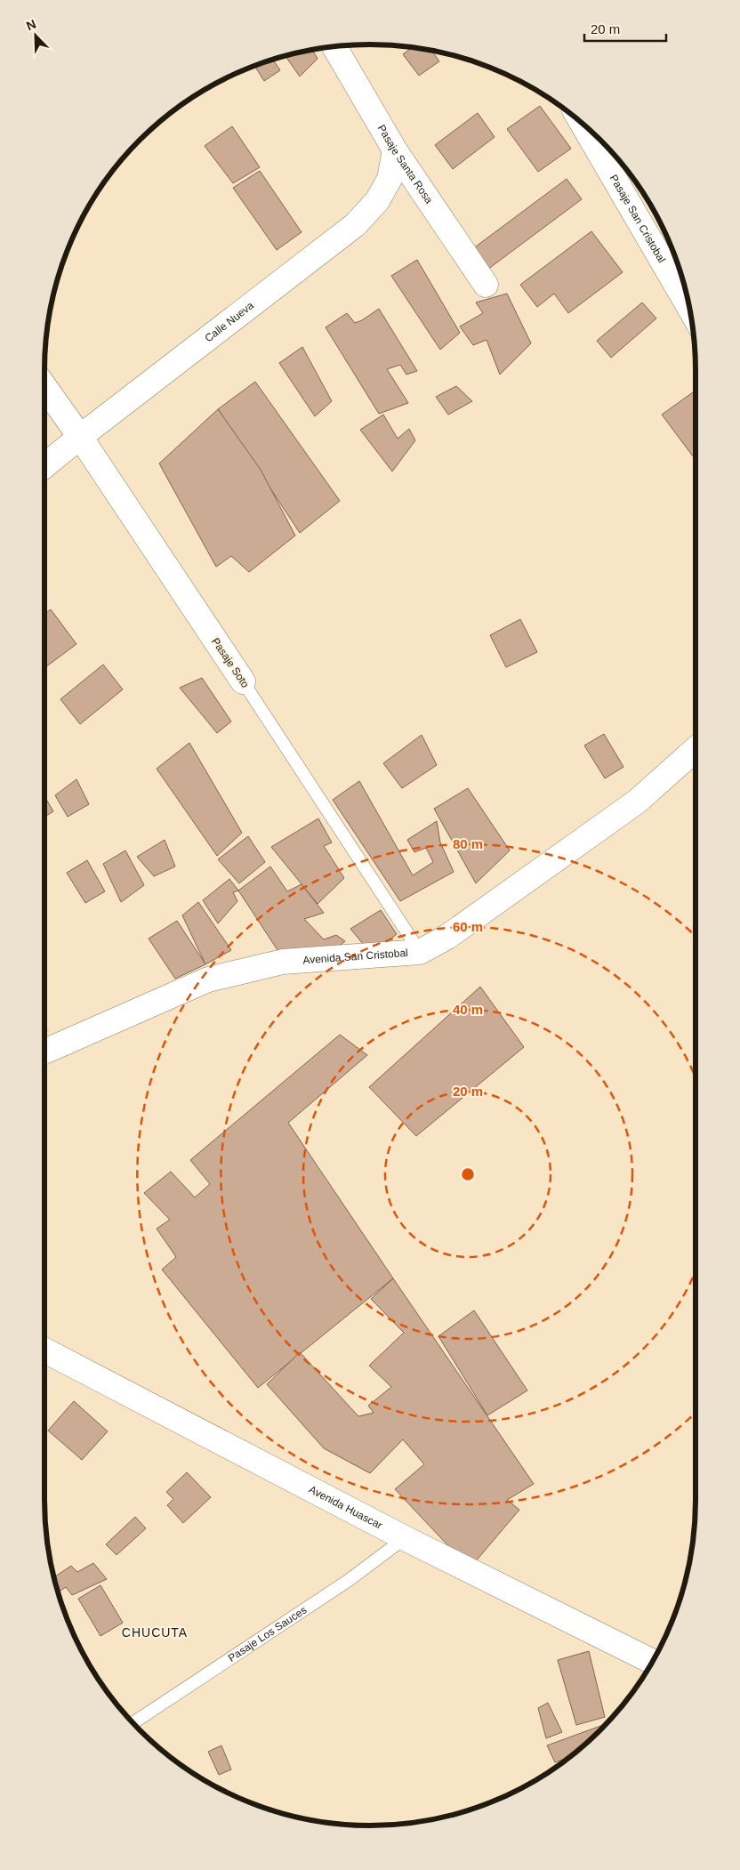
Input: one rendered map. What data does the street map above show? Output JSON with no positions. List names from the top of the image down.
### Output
{
  "streets": {
    "street": [
      "Pasaje Santa Rosa",
      "Pasaje San Cristobal",
      "Calle Nueva",
      "Pasaje Soto",
      "Avenida San Cristobal",
      "Avenida Huascar"
    ],
    "lane": ["Pasaje Los Sauces"]
  },
  "crossings": [
    ["Pasaje Santa Rosa", "Calle Nueva"],
    ["Calle Nueva", "Pasaje Soto"],
    ["Pasaje Soto", "Avenida San Cristobal"],
    ["Avenida Huascar", "Pasaje Los Sauces"]
  ],
  "districts": ["CHUCUTA"],
  "scale_bar": "20 m",
  "north": "top left",
  "rings": [
    "80 m",
    "60 m",
    "40 m",
    "20 m"
  ]
}
